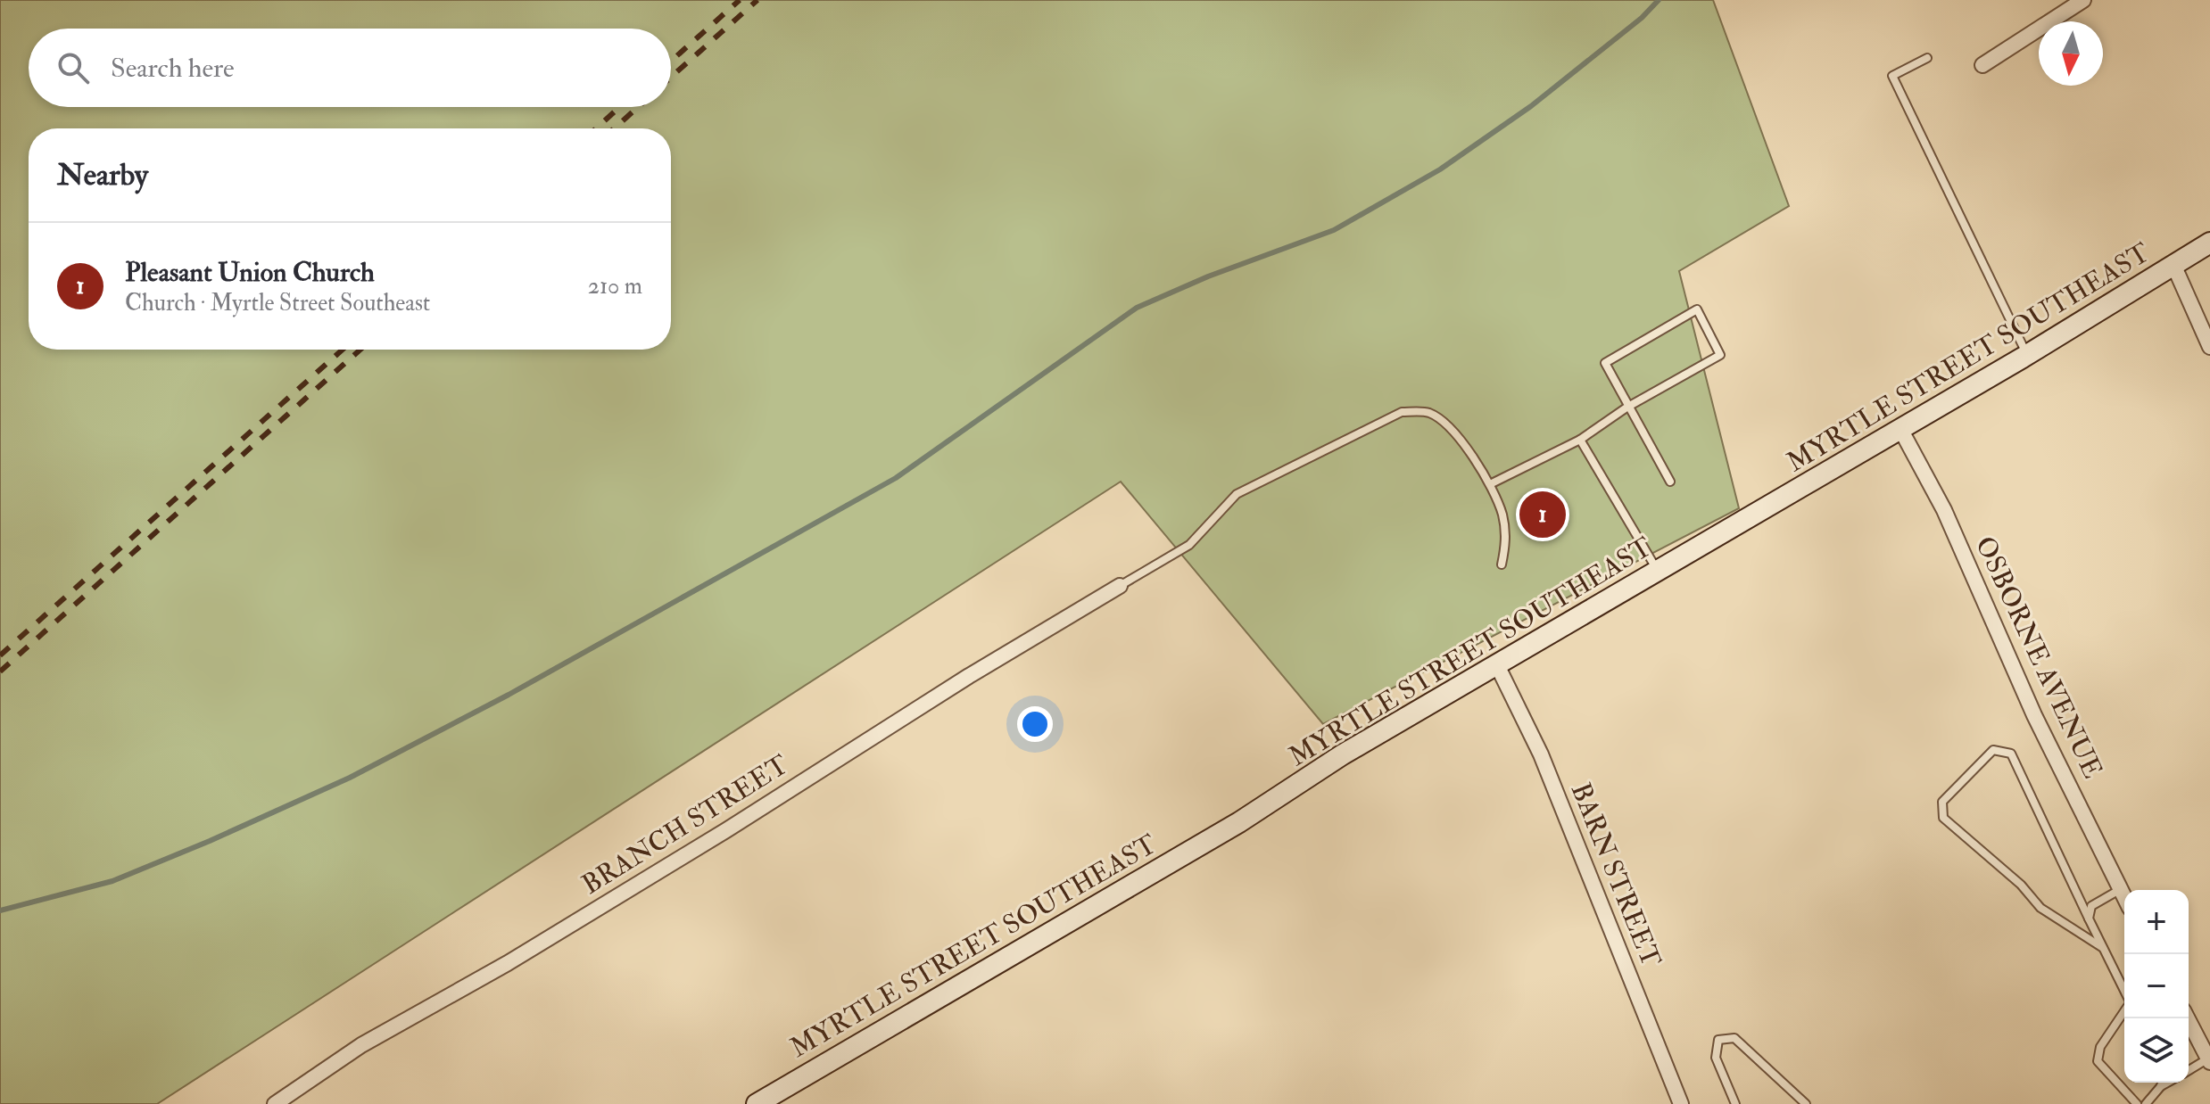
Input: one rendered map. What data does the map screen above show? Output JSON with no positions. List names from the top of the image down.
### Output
{
  "streets": {
    "street": [
      "MYRTLE STREET SOUTHEAST",
      "OSBORNE AVENUE",
      "BRANCH STREET",
      "BARN STREET"
    ]
  },
  "crossings": [
    ["MYRTLE STREET SOUTHEAST", "OSBORNE AVENUE"],
    ["MYRTLE STREET SOUTHEAST", "BARN STREET"]
  ],
  "north": "bottom",
  "page": {
    "search": "Search here",
    "heading": "Nearby",
    "list": [
      {
        "mark": "1",
        "name": "Pleasant Union Church",
        "note": "Church · Myrtle Street Southeast",
        "value": "210 m"
      }
    ],
    "pins": "1",
    "map_buttons": ["+", "−"]
  }
}
